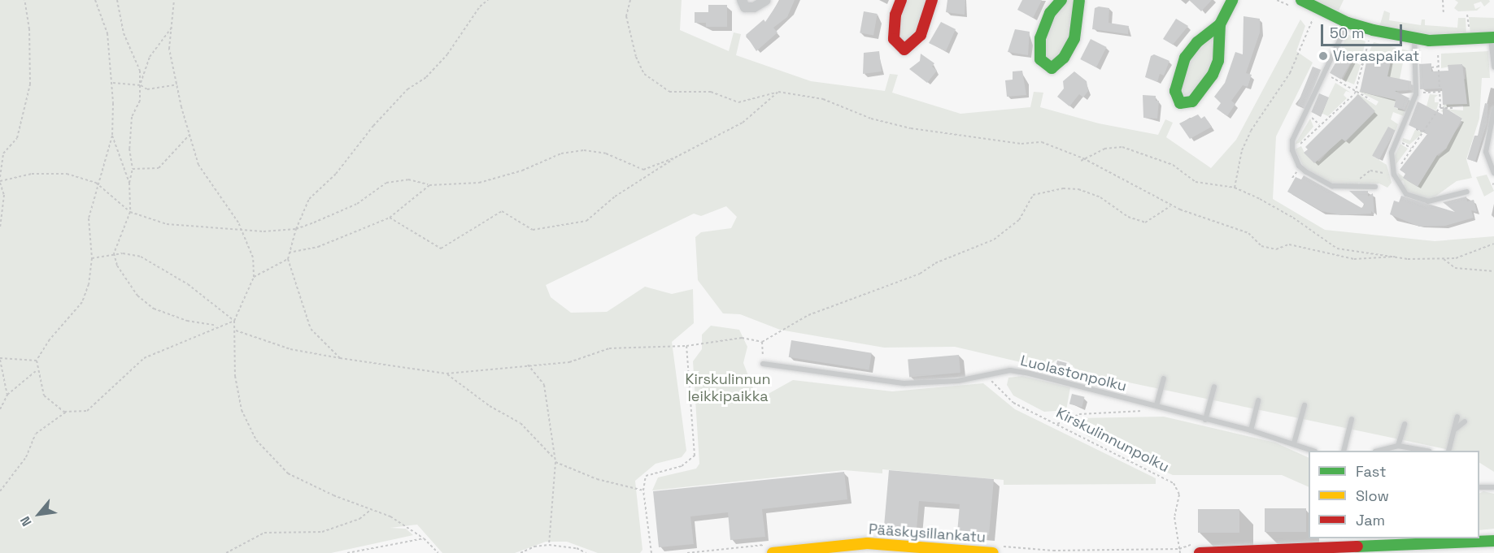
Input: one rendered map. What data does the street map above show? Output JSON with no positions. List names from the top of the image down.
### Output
{
  "streets": {
    "street": ["Pääskysillankatu"],
    "lane": ["Luolastonpolku"],
    "path": ["Kirskulinnunpolku"]
  },
  "crossings": [
    ["Luolastonpolku", "Kirskulinnunpolku"]
  ],
  "parks": ["Kirskulinnun leikkipaikka"],
  "places": ["Vieraspaikat"],
  "legend": ["Fast", "Slow", "Jam"],
  "scale_bar": "50 m",
  "north": "bottom left"
}
